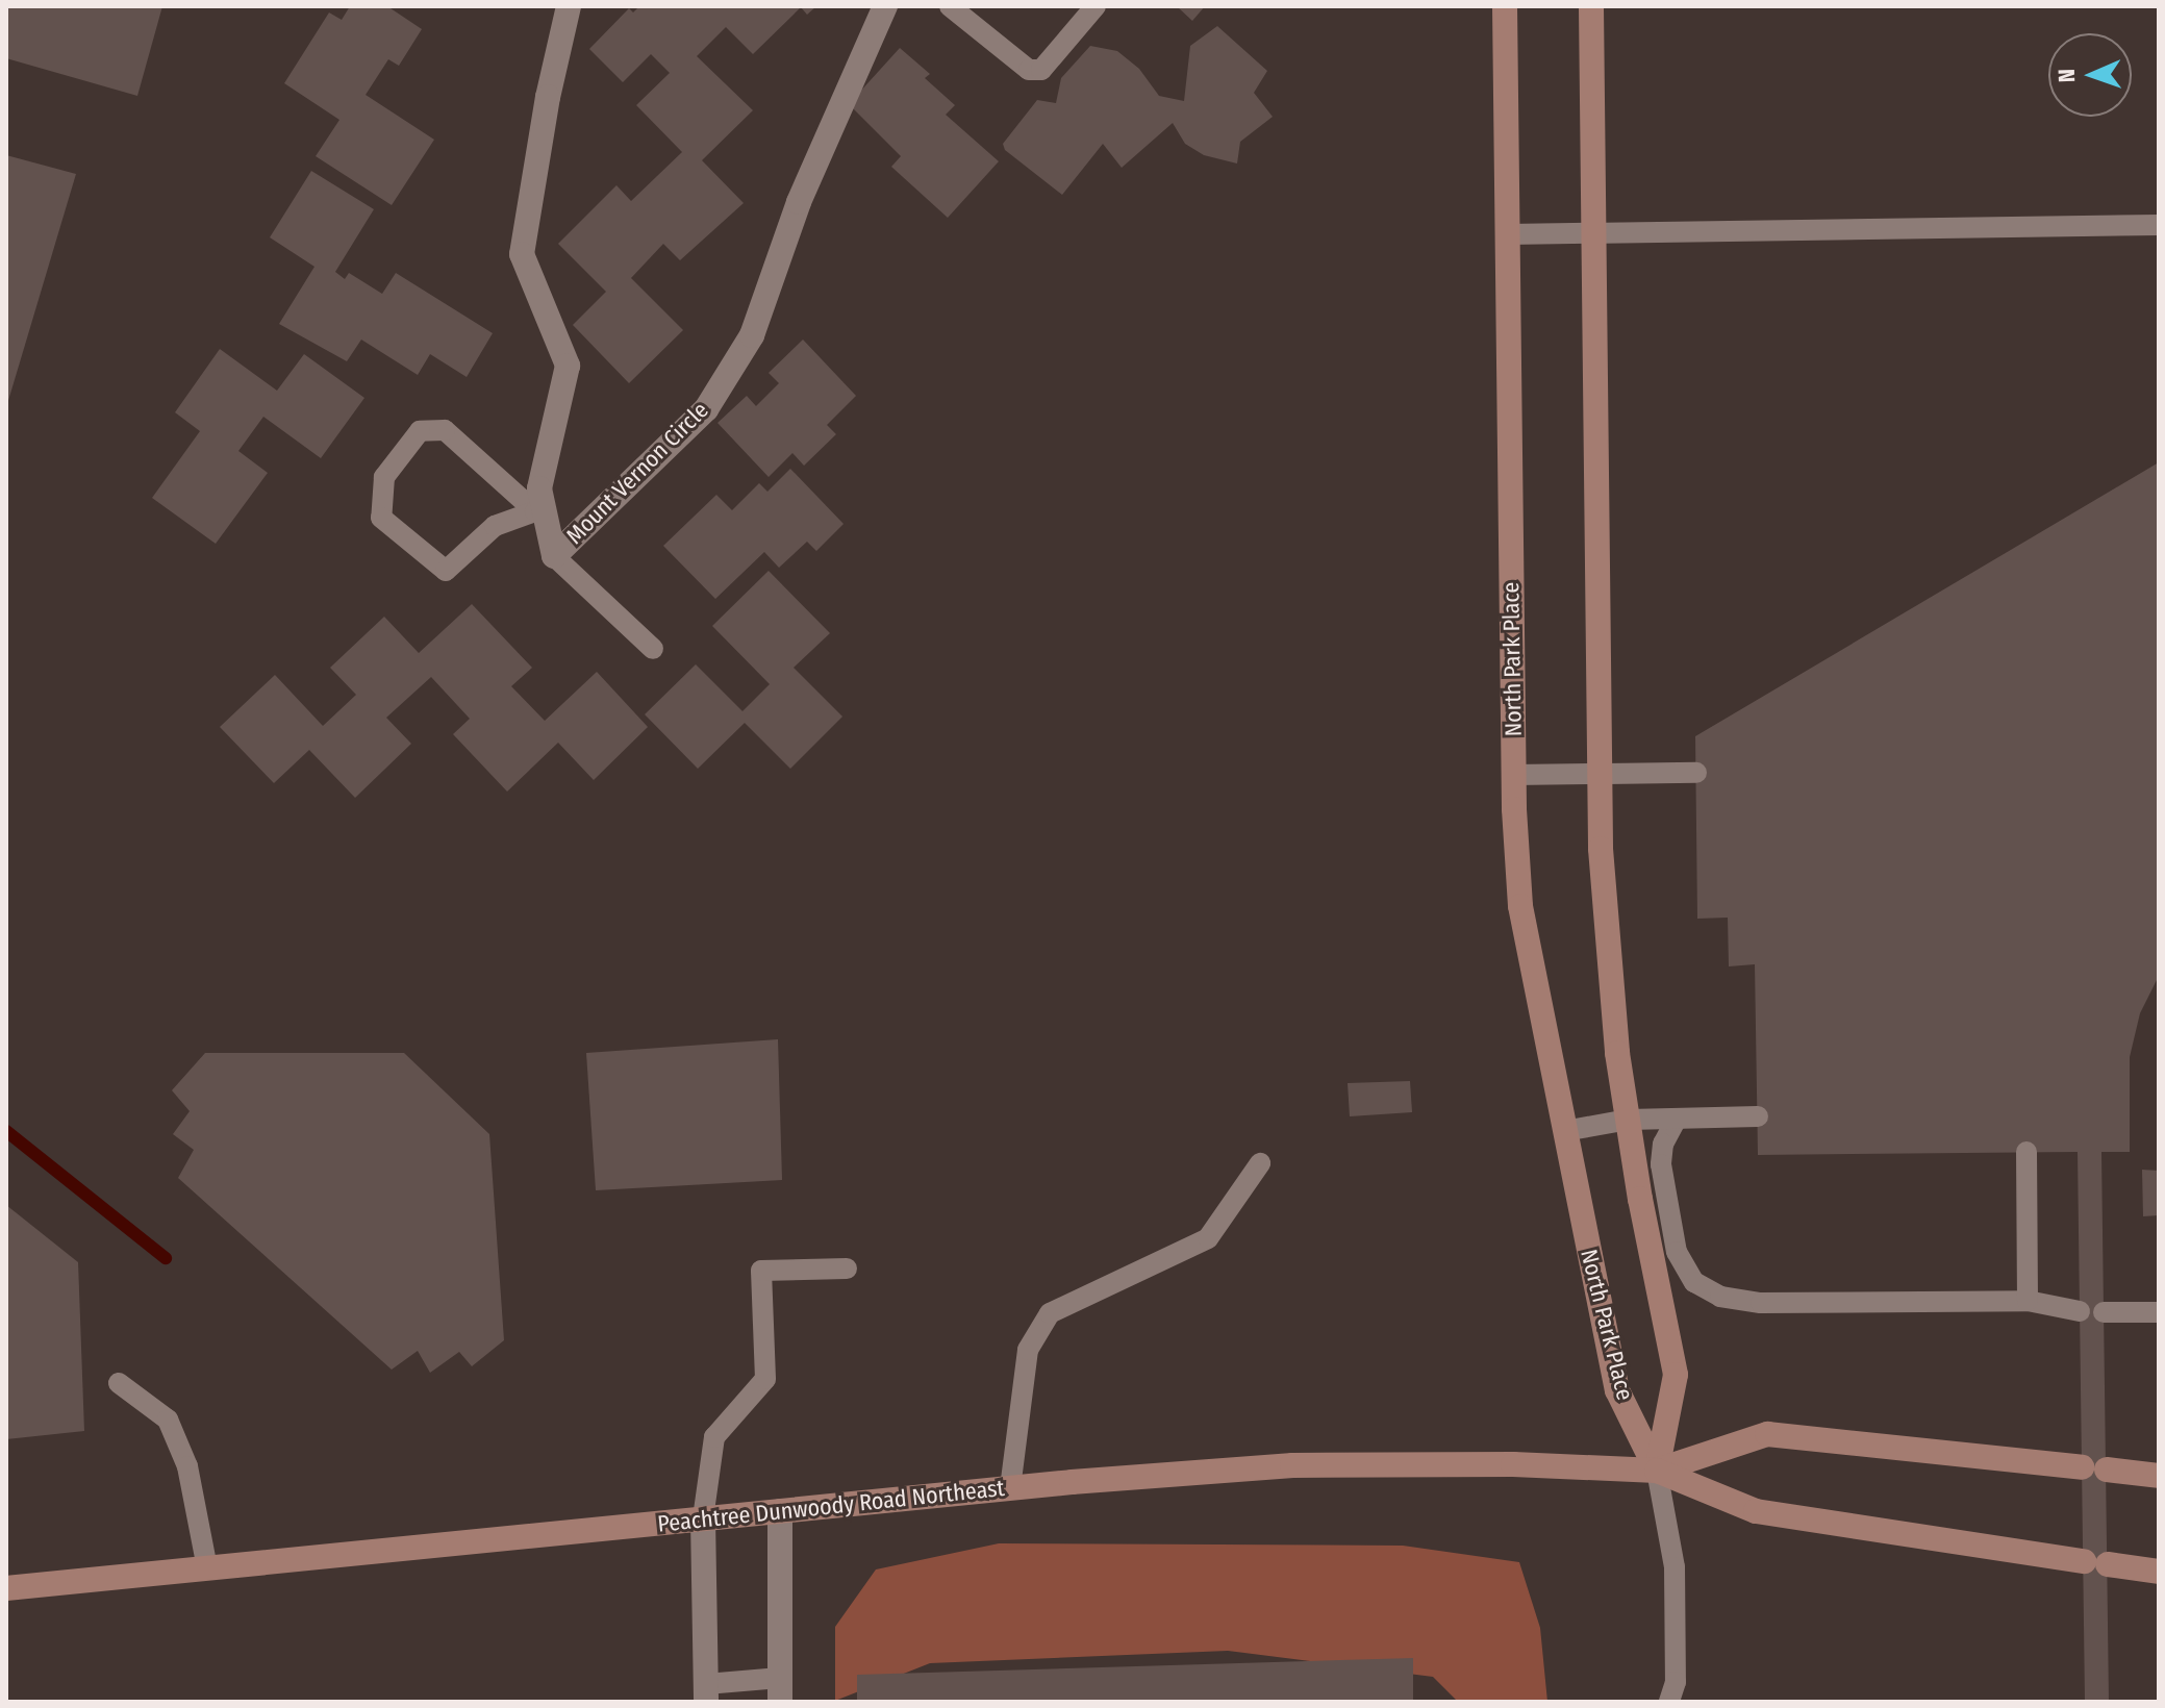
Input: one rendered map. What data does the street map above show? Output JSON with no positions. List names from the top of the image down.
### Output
{
  "streets": {
    "street": ["Mount Vernon Circle", "North Park Place", "Peachtree Dunwoody Road Northeast"]
  },
  "crossings": [
    ["North Park Place", "Peachtree Dunwoody Road Northeast"]
  ],
  "north": "left"
}
